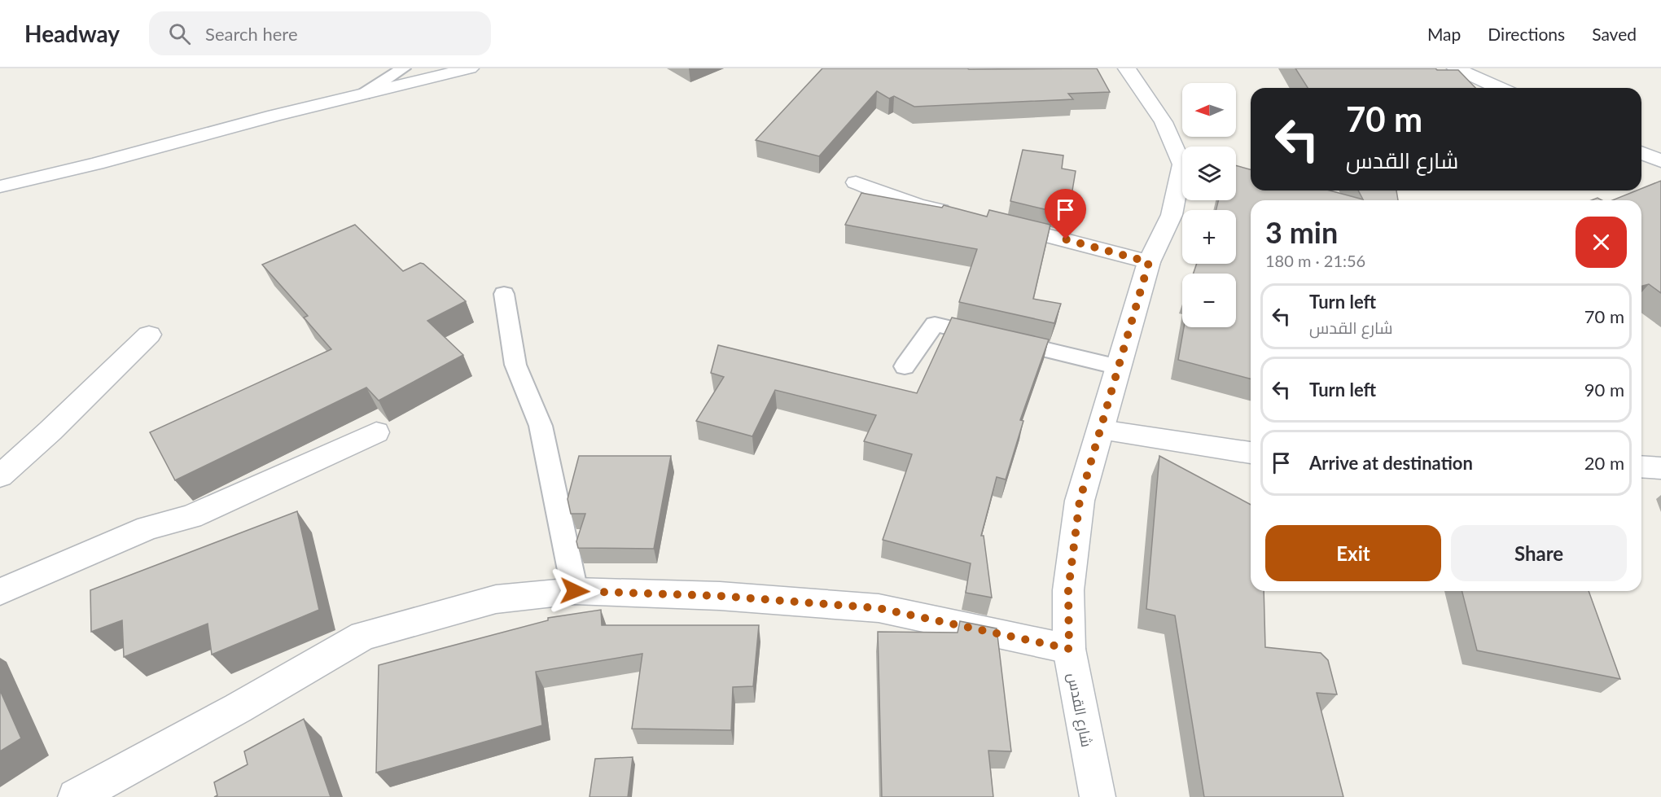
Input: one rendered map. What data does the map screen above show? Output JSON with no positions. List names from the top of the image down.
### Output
{
  "streets": {
    "street": ["شارع القدس"]
  },
  "north": "left",
  "page": {
    "header": "Headway",
    "search": "Search here",
    "nav": ["Map", "Directions", "Saved"],
    "map_buttons": ["+", "−"],
    "turn": ["70 m", "شارع القدس"],
    "heading": ["3 min", "180 m · 21:56"],
    "list": [
      {
        "name": "Turn left",
        "note": "شارع القدس",
        "value": "70 m"
      },
      {
        "name": "Turn left",
        "value": "90 m"
      },
      {
        "name": "Arrive at destination",
        "value": "20 m"
      }
    ],
    "buttons": ["Exit", "Share"]
  }
}
